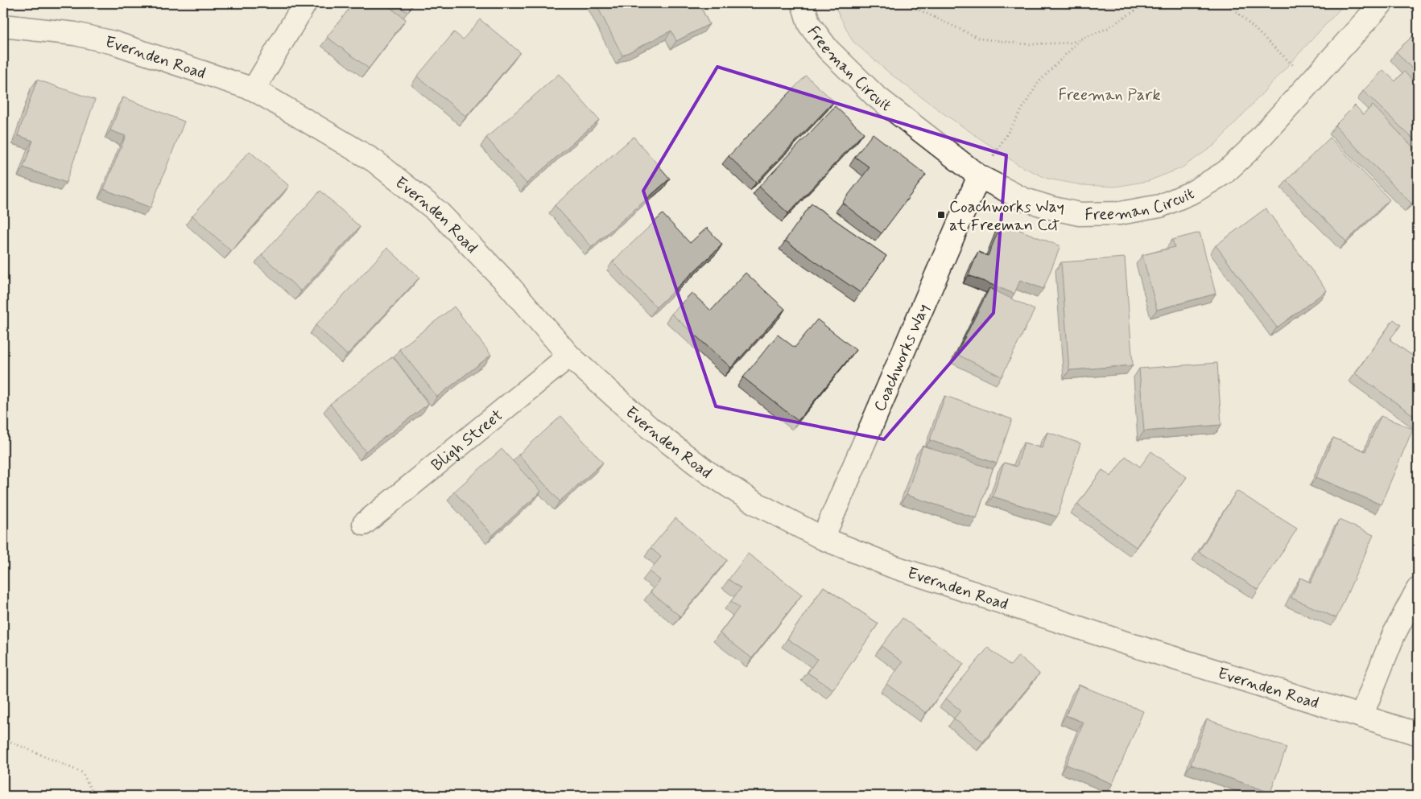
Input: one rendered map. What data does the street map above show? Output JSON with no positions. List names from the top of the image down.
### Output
{
  "streets": {
    "street": [
      "Evernden Road",
      "Freeman Circuit",
      "Coachworks Way",
      "Bligh Street"
    ]
  },
  "crossings": [
    ["Evernden Road", "Coachworks Way"],
    ["Evernden Road", "Bligh Street"],
    ["Freeman Circuit", "Coachworks Way"]
  ],
  "parks": ["Freeman Park"],
  "places": {
    "transit": ["Coachworks Way at Freeman Cct"]
  }
}
